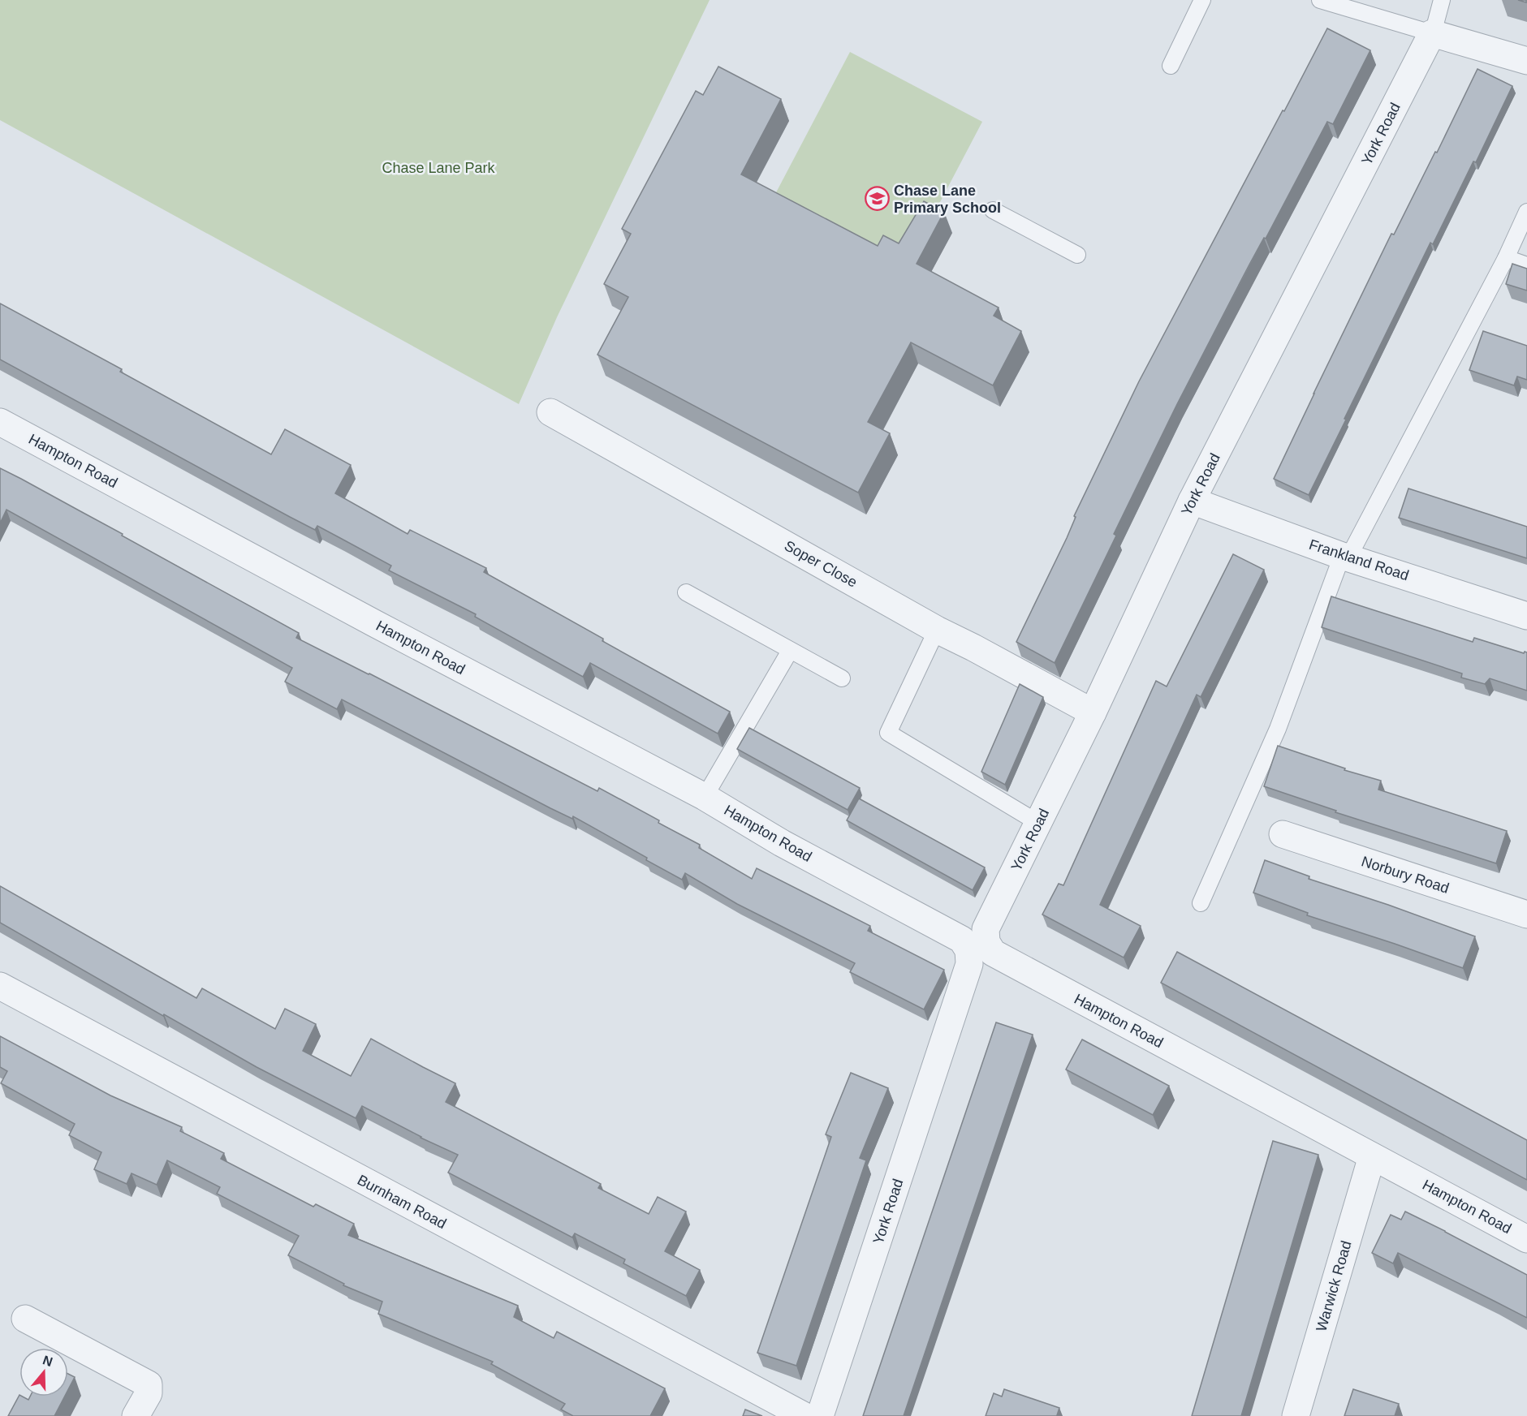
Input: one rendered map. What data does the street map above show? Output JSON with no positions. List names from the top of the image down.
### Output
{
  "streets": {
    "street": [
      "York Road",
      "Hampton Road",
      "Frankland Road",
      "Soper Close",
      "Norbury Road",
      "Burnham Road",
      "Warwick Road"
    ]
  },
  "crossings": [
    ["York Road", "Hampton Road"],
    ["York Road", "Frankland Road"],
    ["York Road", "Soper Close"],
    ["Hampton Road", "Warwick Road"]
  ],
  "parks": ["Chase Lane Park"],
  "places": {
    "school or university": ["Chase Lane Primary School"]
  },
  "north": "top"
}
